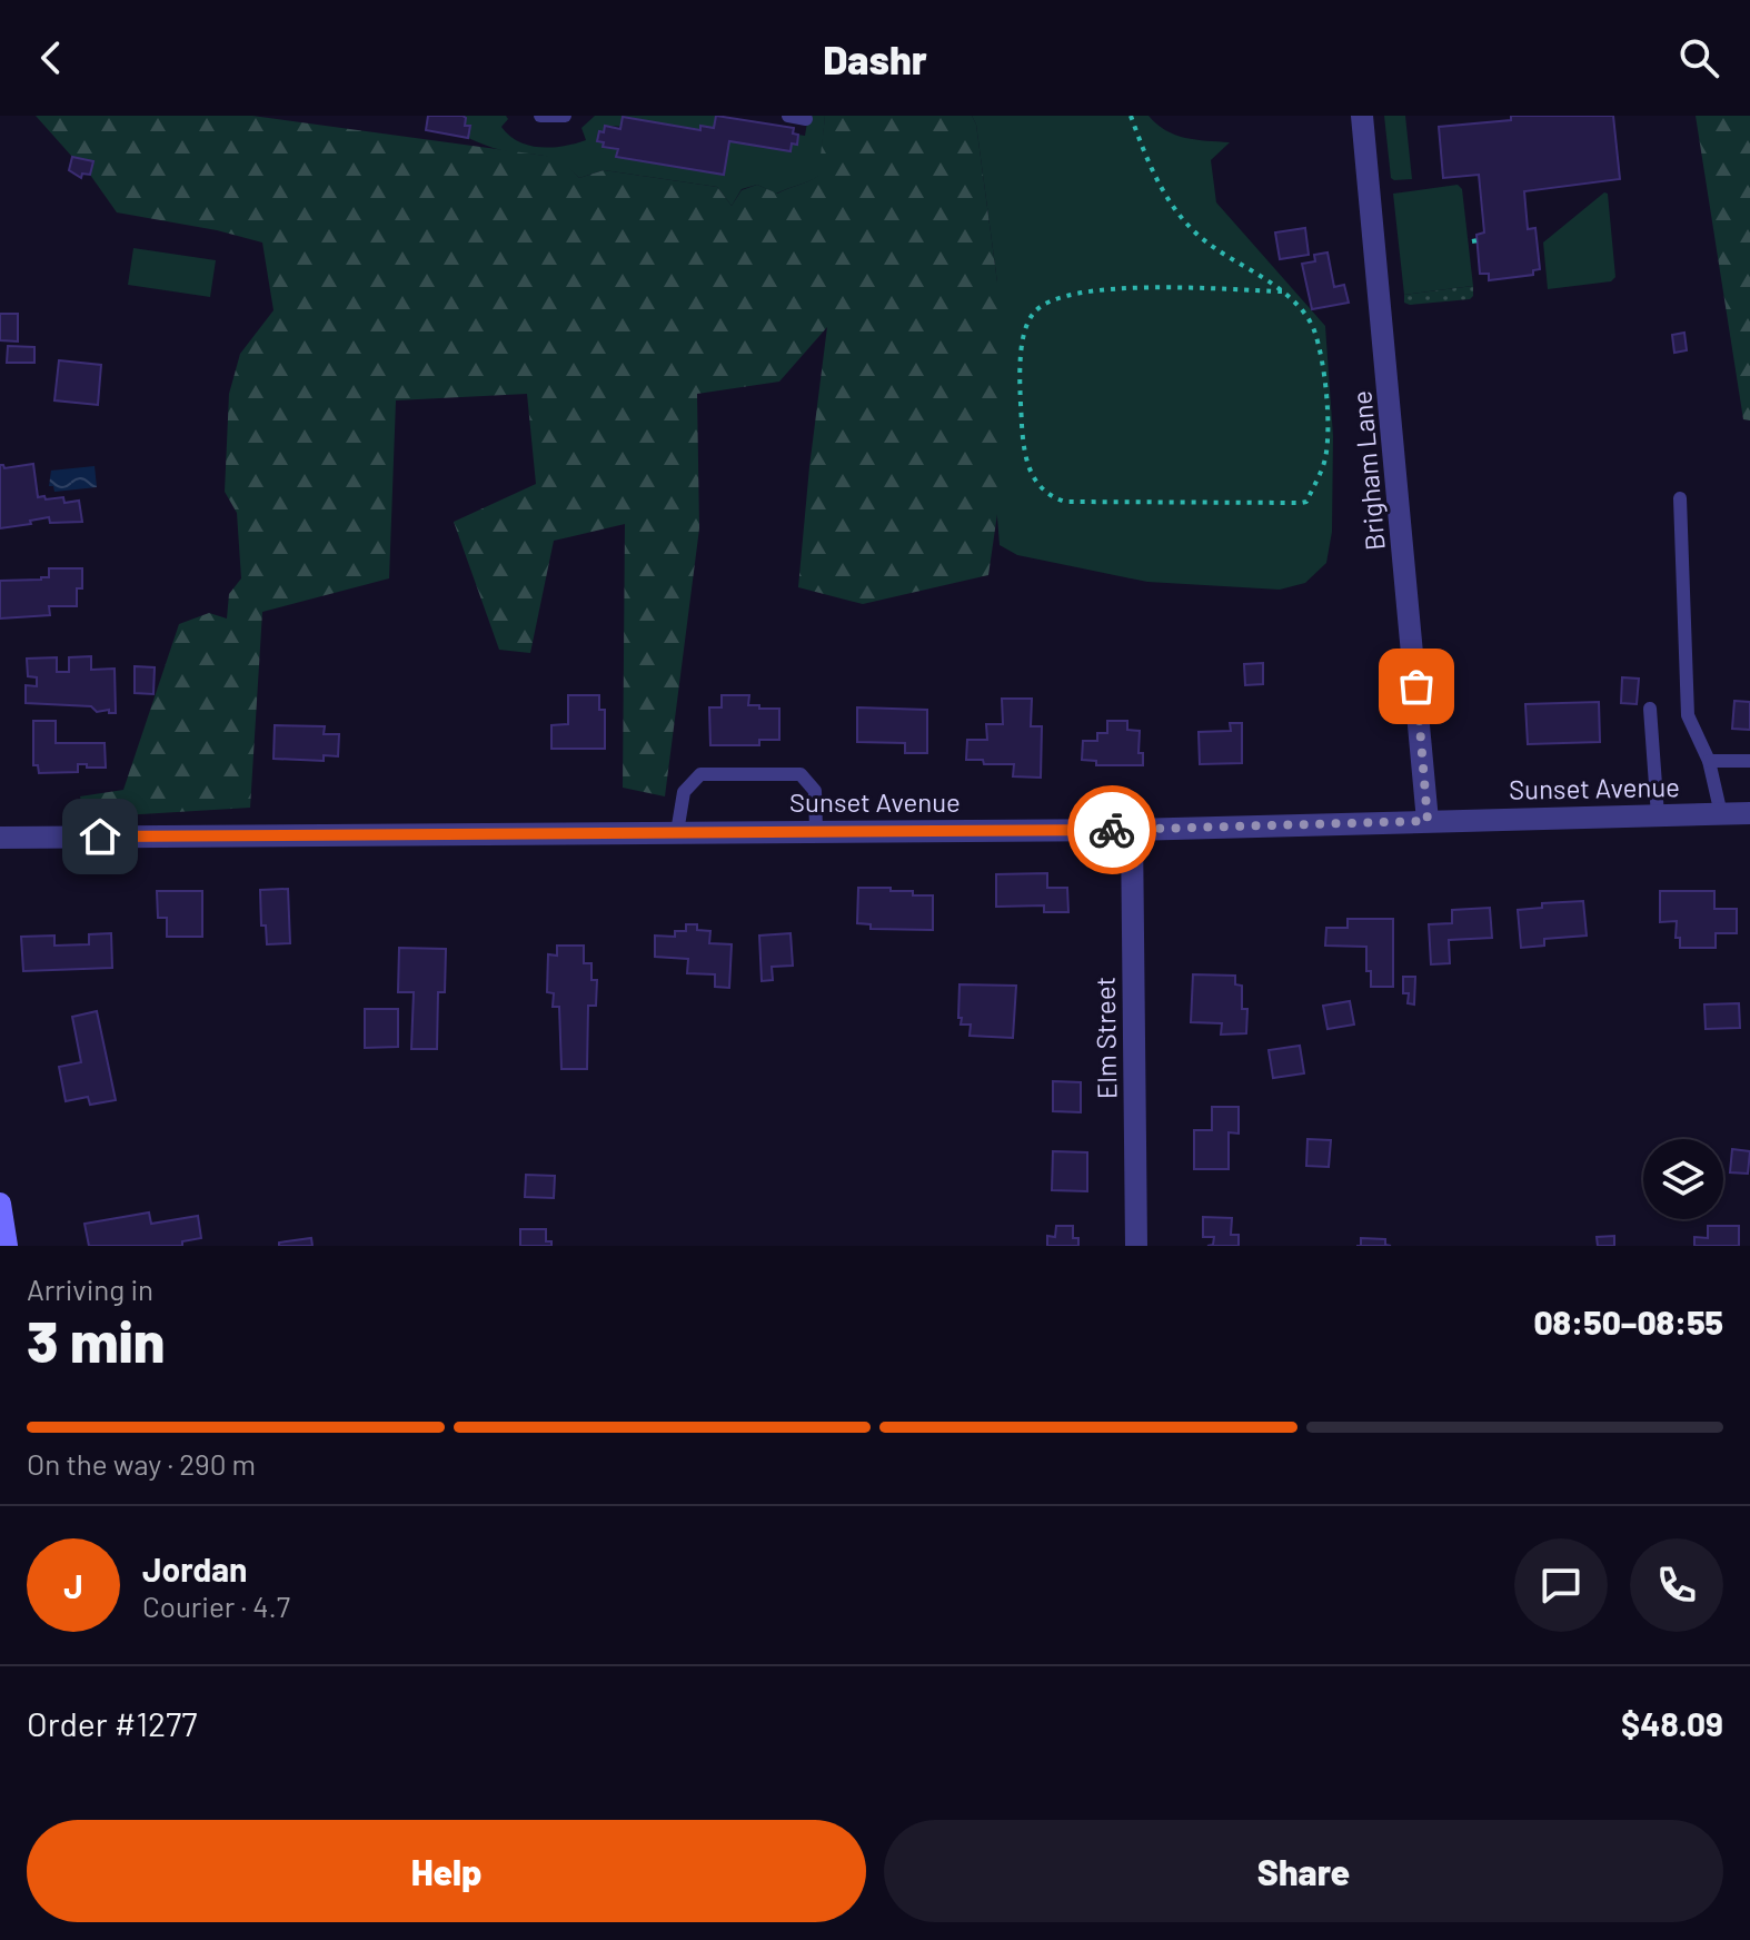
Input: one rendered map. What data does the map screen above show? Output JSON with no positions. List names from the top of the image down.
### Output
{
  "streets": {
    "street": ["Brigham Lane", "Sunset Avenue", "Elm Street"]
  },
  "crossings": [
    ["Brigham Lane", "Sunset Avenue"],
    ["Sunset Avenue", "Elm Street"]
  ],
  "page": {
    "header": "Dashr",
    "heading": ["3 min", "Arriving in", "08:50–08:55"],
    "panel": [
      "Jordan",
      "Courier · 4.7",
      "Order #1277",
      "$48.09"
    ],
    "bar": "On the way · 290 m",
    "round": "J",
    "buttons": ["Help", "Share"]
  }
}
